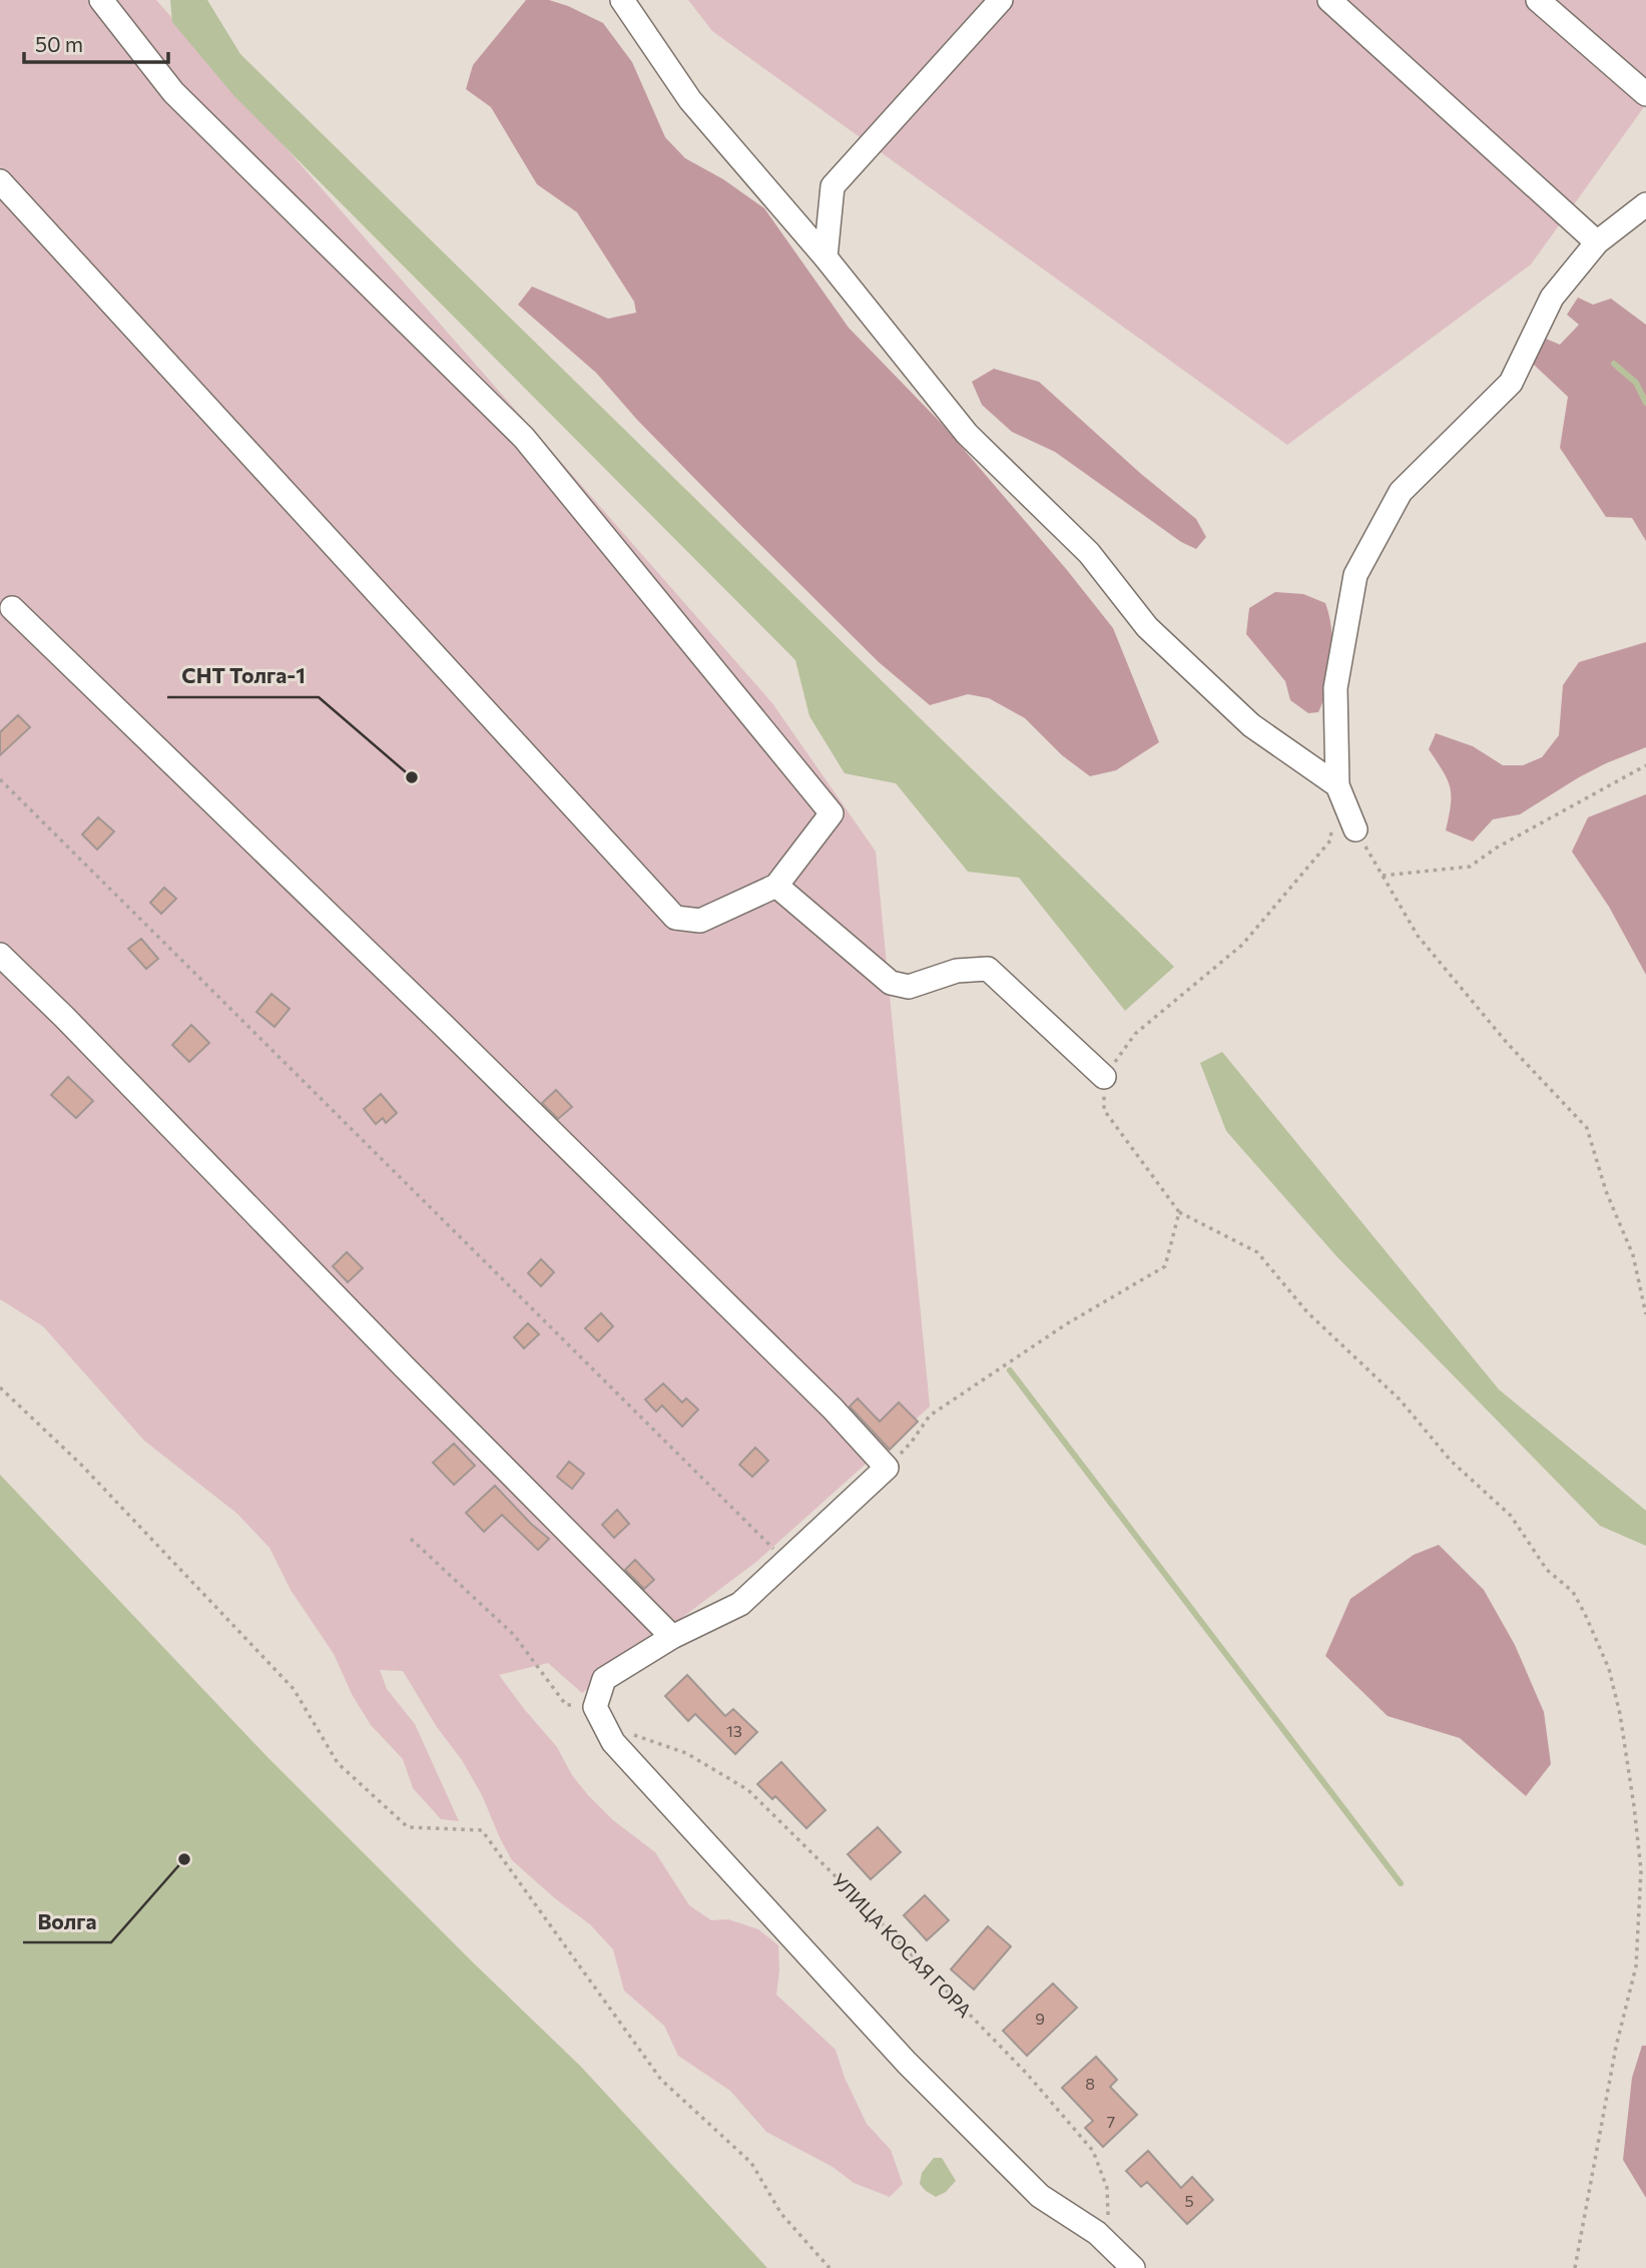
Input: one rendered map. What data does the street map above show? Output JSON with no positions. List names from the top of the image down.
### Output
{
  "streets": {
    "path": ["УЛИЦА КОСАЯ ГОРА"]
  },
  "places": ["СНТ Толга-1", "Волга"],
  "house_numbers": [
    "13",
    "9",
    "8",
    "7",
    "5"
  ],
  "scale_bar": "50 m"
}
